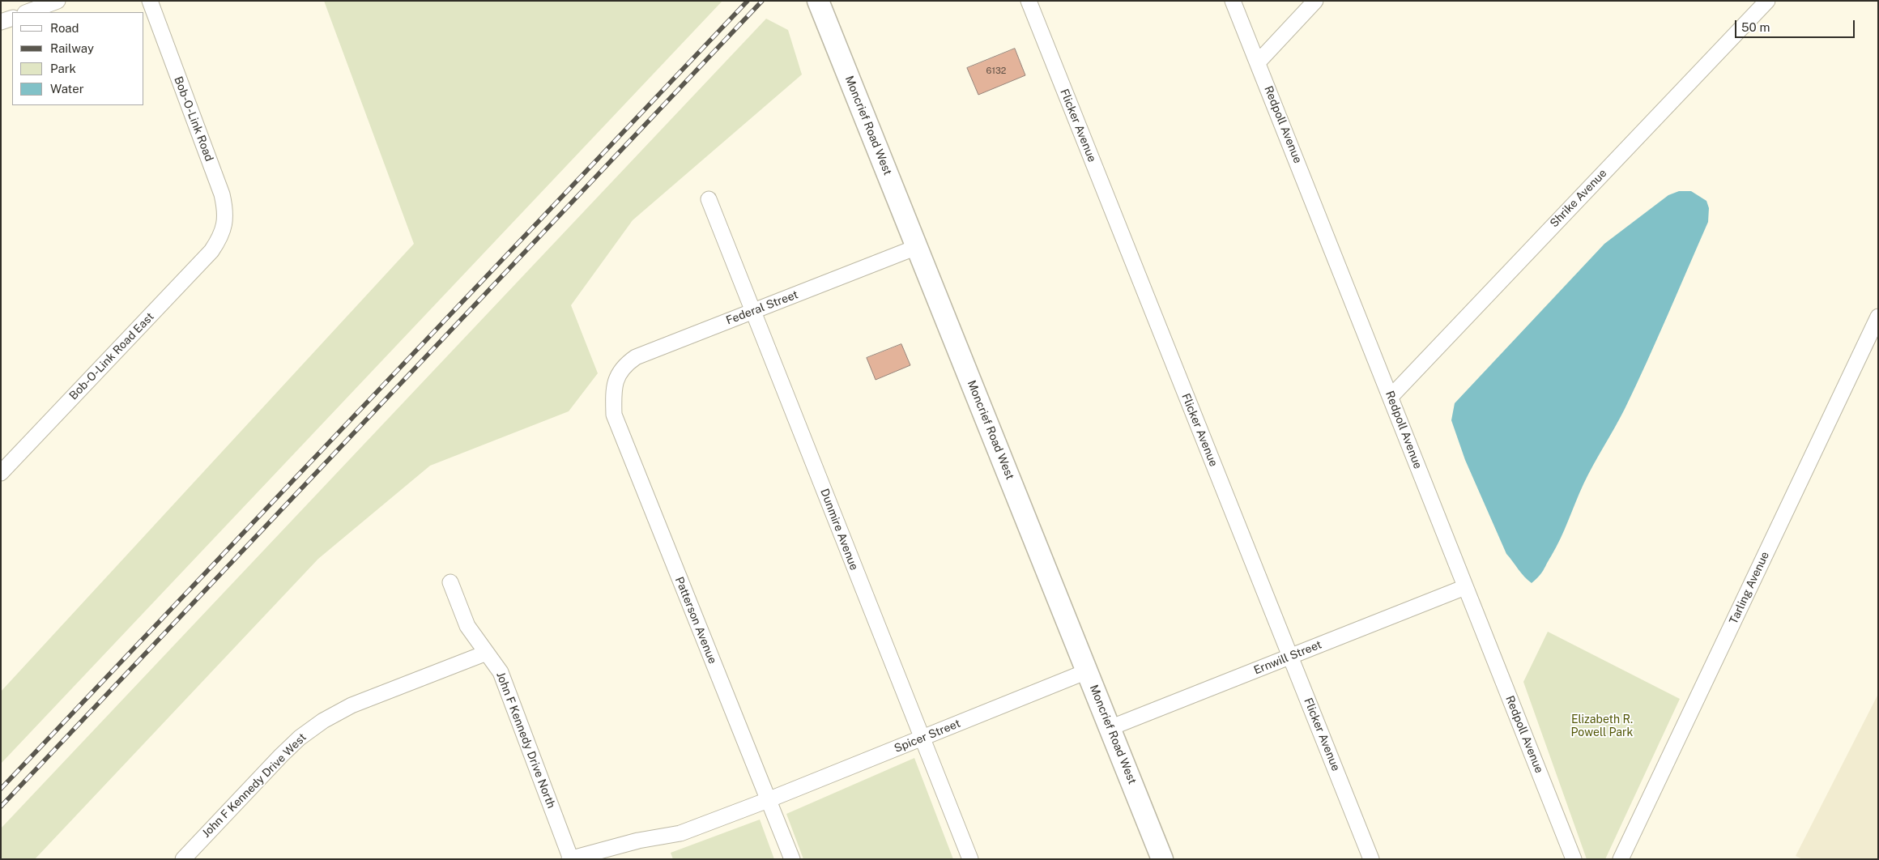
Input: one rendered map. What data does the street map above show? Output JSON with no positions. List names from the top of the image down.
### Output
{
  "streets": {
    "street": [
      "Bob-O-Link Road",
      "Redpoll Avenue",
      "Moncrief Road West",
      "Flicker Avenue",
      "Shrike Avenue",
      "Federal Street",
      "Bob-O-Link Road East",
      "Dunmire Avenue",
      "Tarling Avenue",
      "Patterson Avenue",
      "Ernwill Street",
      "Spicer Street",
      "John F Kennedy Drive North",
      "John F Kennedy Drive West"
    ]
  },
  "crossings": [
    ["Bob-O-Link Road", "Bob-O-Link Road East"],
    ["Redpoll Avenue", "Shrike Avenue"],
    ["Redpoll Avenue", "Ernwill Street"],
    ["Moncrief Road West", "Federal Street"],
    ["Moncrief Road West", "Ernwill Street"],
    ["Moncrief Road West", "Spicer Street"],
    ["Flicker Avenue", "Ernwill Street"],
    ["Federal Street", "Dunmire Avenue"],
    ["Federal Street", "Patterson Avenue"],
    ["Dunmire Avenue", "Spicer Street"],
    ["Patterson Avenue", "Spicer Street"],
    ["Spicer Street", "John F Kennedy Drive North"],
    ["John F Kennedy Drive North", "John F Kennedy Drive West"]
  ],
  "parks": ["Elizabeth R. Powell Park"],
  "house_numbers": ["6132"],
  "legend": [
    "Road",
    "Railway",
    "Park",
    "Water"
  ],
  "scale_bar": "50 m"
}
